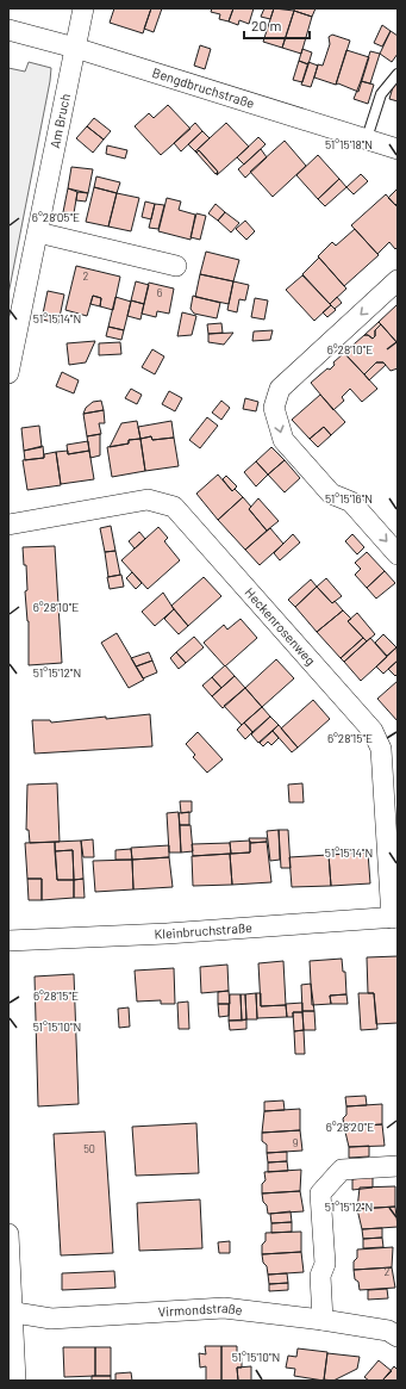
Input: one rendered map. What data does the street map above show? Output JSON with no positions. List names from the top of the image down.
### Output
{
  "streets": {
    "street": [
      "Bengdbruchstraße",
      "Am Bruch",
      "Heckenrosenweg",
      "Kleinbruchstraße",
      "Virmondstraße"
    ]
  },
  "crossings": [
    ["Bengdbruchstraße", "Am Bruch"],
    ["Heckenrosenweg", "Kleinbruchstraße"]
  ],
  "house_numbers": [
    "2",
    "6",
    "9",
    "50",
    "2"
  ],
  "scale_bar": "20 m",
  "coordinates": [
    "51°15'18\"N",
    "6°28'05\"E",
    "51°15'14\"N",
    "6°28'10\"E",
    "51°15'16\"N",
    "51°15'12\"N",
    "6°28'15\"E",
    "51°15'10\"N",
    "6°28'20\"E"
  ]
}
